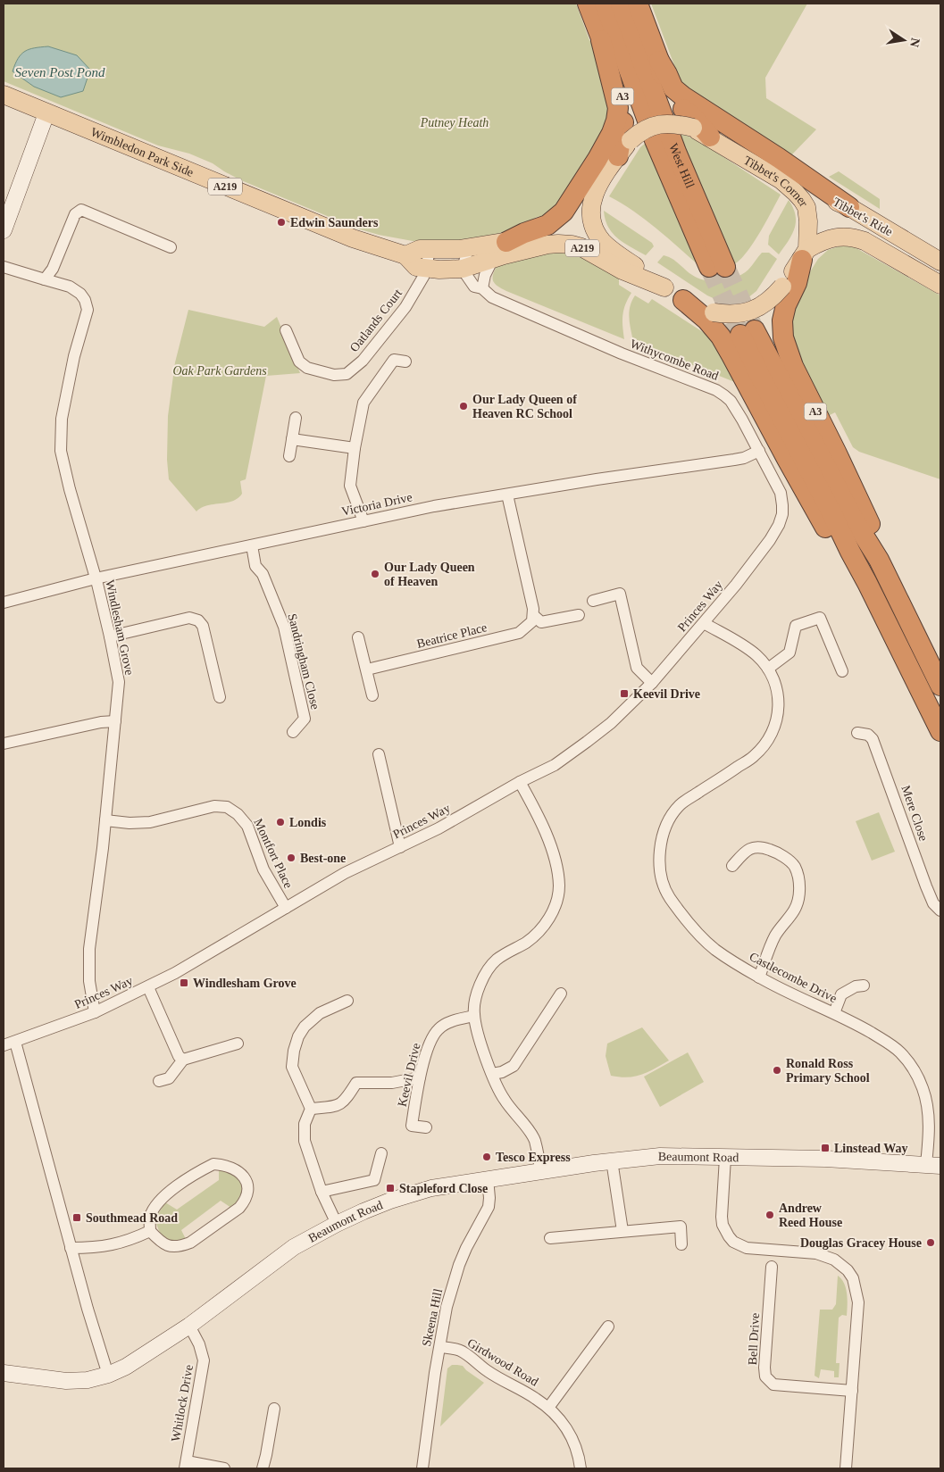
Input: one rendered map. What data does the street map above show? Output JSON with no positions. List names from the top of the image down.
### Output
{
  "streets": {
    "highway": ["A3", "West Hill"],
    "main road": [
      "Wimbledon Park Side",
      "Tibbet's Corner",
      "A219",
      "Tibbet's Ride"
    ],
    "street": [
      "Oatlands Court",
      "Withycombe Road",
      "Victoria Drive",
      "Princes Way",
      "Windlesham Grove",
      "Beatrice Place",
      "Sandringham Close",
      "Mere Close",
      "Montfort Place",
      "Castlecombe Drive",
      "Keevil Drive",
      "Beaumont Road",
      "Skeena Hill",
      "Bell Drive",
      "Girdwood Road",
      "Whitlock Drive"
    ]
  },
  "crossings": [
    ["A3", "West Hill"],
    ["A3", "Tibbet's Corner"],
    ["A3", "A219"],
    ["A3", "Tibbet's Ride"],
    ["Wimbledon Park Side", "A219"],
    ["Tibbet's Corner", "A219"],
    ["Tibbet's Corner", "Tibbet's Ride"],
    ["A219", "Tibbet's Ride"],
    ["A219", "Oatlands Court"],
    ["A219", "Withycombe Road"],
    ["Withycombe Road", "Victoria Drive"],
    ["Withycombe Road", "Princes Way"],
    ["Victoria Drive", "Windlesham Grove"],
    ["Victoria Drive", "Sandringham Close"],
    ["Princes Way", "Windlesham Grove"],
    ["Princes Way", "Montfort Place"],
    ["Princes Way", "Castlecombe Drive"],
    ["Windlesham Grove", "Montfort Place"],
    ["Castlecombe Drive", "Beaumont Road"],
    ["Beaumont Road", "Skeena Hill"],
    ["Beaumont Road", "Whitlock Drive"],
    ["Skeena Hill", "Girdwood Road"]
  ],
  "water": ["Seven Post Pond"],
  "parks": ["Putney Heath", "Oak Park Gardens"],
  "places": {
    "other": [
      "Edwin Saunders",
      "Our Lady Queen of Heaven RC School",
      "Our Lady Queen of Heaven",
      "Londis",
      "Best-one",
      "Ronald Ross Primary School",
      "Tesco Express",
      "Andrew Reed House",
      "Douglas Gracey House"
    ],
    "transit": [
      "Keevil Drive",
      "Windlesham Grove",
      "Linstead Way",
      "Stapleford Close",
      "Southmead Road"
    ]
  },
  "north": "right"
}
